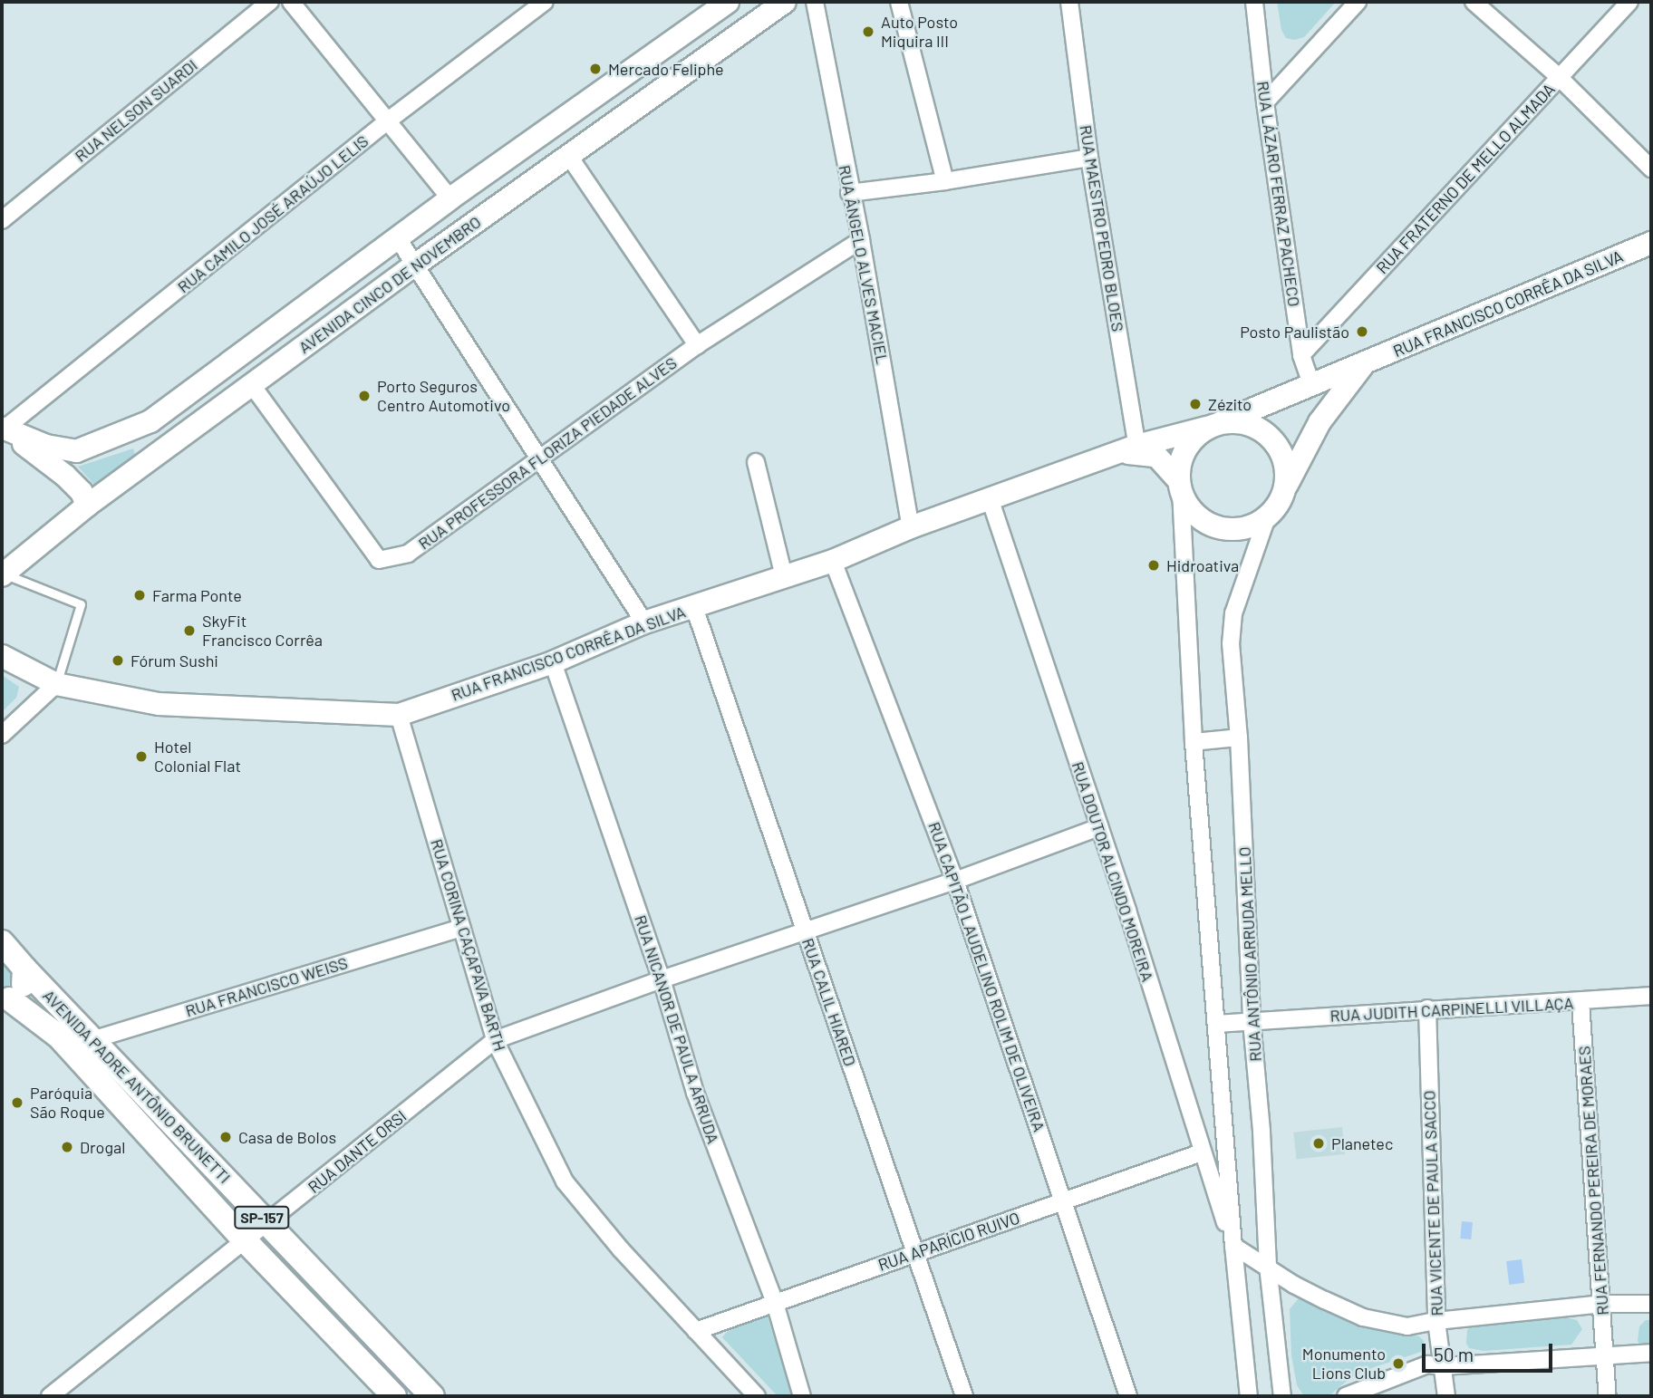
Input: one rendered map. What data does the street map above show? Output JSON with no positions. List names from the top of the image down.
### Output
{
  "streets": {
    "main road": [
      "AVENIDA CINCO DE NOVEMBRO",
      "RUA FRANCISCO CORRÊA DA SILVA",
      "AVENIDA PADRE ANTÔNIO BRUNETTI",
      "SP-157"
    ],
    "street": [
      "RUA NELSON SUARDI",
      "RUA FRATERNO DE MELLO ALMADA",
      "RUA LÁZARO FERRAZ PACHECO",
      "RUA CAMILO JOSÉ ARAÚJO LELIS",
      "RUA MAESTRO PEDRO BLOES",
      "RUA ÂNGELO ALVES MACIEL",
      "RUA PROFESSORA FLORIZA PIEDADE ALVES",
      "RUA DOUTOR ALCINDO MOREIRA",
      "RUA CORINA CAÇAPAVA BARTH",
      "RUA ANTÔNIO ARRUDA MELLO",
      "RUA CAPITÃO LAUDELINO ROLIM DE OLIVEIRA",
      "RUA FRANCISCO WEISS",
      "RUA CALIL HIARED",
      "RUA JUDITH CARPINELLI VILLAÇA",
      "RUA NICANOR DE PAULA ARRUDA",
      "RUA DANTE ORSI",
      "RUA FERNANDO PEREIRA DE MORAES",
      "RUA VICENTE DE PAULA SACCO",
      "RUA APARÍCIO RUIVO"
    ]
  },
  "crossings": [
    ["RUA FRATERNO DE MELLO ALMADA", "RUA LÁZARO FERRAZ PACHECO"],
    ["RUA LÁZARO FERRAZ PACHECO", "RUA FRANCISCO CORRÊA DA SILVA"],
    ["RUA CAMILO JOSÉ ARAÚJO LELIS", "AVENIDA CINCO DE NOVEMBRO"],
    ["RUA MAESTRO PEDRO BLOES", "RUA FRANCISCO CORRÊA DA SILVA"],
    ["RUA ÂNGELO ALVES MACIEL", "RUA FRANCISCO CORRÊA DA SILVA"],
    ["RUA ÂNGELO ALVES MACIEL", "RUA PROFESSORA FLORIZA PIEDADE ALVES"],
    ["AVENIDA CINCO DE NOVEMBRO", "RUA PROFESSORA FLORIZA PIEDADE ALVES"],
    ["RUA FRANCISCO CORRÊA DA SILVA", "RUA DOUTOR ALCINDO MOREIRA"],
    ["RUA FRANCISCO CORRÊA DA SILVA", "RUA CORINA CAÇAPAVA BARTH"],
    ["RUA FRANCISCO CORRÊA DA SILVA", "RUA ANTÔNIO ARRUDA MELLO"],
    ["RUA FRANCISCO CORRÊA DA SILVA", "RUA CAPITÃO LAUDELINO ROLIM DE OLIVEIRA"],
    ["RUA FRANCISCO CORRÊA DA SILVA", "RUA CALIL HIARED"],
    ["RUA FRANCISCO CORRÊA DA SILVA", "RUA NICANOR DE PAULA ARRUDA"],
    ["RUA DOUTOR ALCINDO MOREIRA", "RUA DANTE ORSI"],
    ["RUA DOUTOR ALCINDO MOREIRA", "RUA APARÍCIO RUIVO"],
    ["RUA CORINA CAÇAPAVA BARTH", "RUA FRANCISCO WEISS"],
    ["RUA CORINA CAÇAPAVA BARTH", "RUA DANTE ORSI"],
    ["RUA CORINA CAÇAPAVA BARTH", "RUA APARÍCIO RUIVO"],
    ["RUA ANTÔNIO ARRUDA MELLO", "RUA JUDITH CARPINELLI VILLAÇA"],
    ["RUA CAPITÃO LAUDELINO ROLIM DE OLIVEIRA", "RUA DANTE ORSI"],
    ["RUA CAPITÃO LAUDELINO ROLIM DE OLIVEIRA", "RUA APARÍCIO RUIVO"],
    ["RUA FRANCISCO WEISS", "AVENIDA PADRE ANTÔNIO BRUNETTI"],
    ["RUA CALIL HIARED", "RUA DANTE ORSI"],
    ["RUA CALIL HIARED", "RUA APARÍCIO RUIVO"],
    ["RUA JUDITH CARPINELLI VILLAÇA", "RUA FERNANDO PEREIRA DE MORAES"],
    ["RUA JUDITH CARPINELLI VILLAÇA", "RUA VICENTE DE PAULA SACCO"],
    ["RUA NICANOR DE PAULA ARRUDA", "RUA DANTE ORSI"],
    ["RUA NICANOR DE PAULA ARRUDA", "RUA APARÍCIO RUIVO"],
    ["AVENIDA PADRE ANTÔNIO BRUNETTI", "RUA DANTE ORSI"],
    ["AVENIDA PADRE ANTÔNIO BRUNETTI", "SP-157"]
  ],
  "places": [
    "Auto Posto Miquira III",
    "Mercado Feliphe",
    "Posto Paulistão",
    "Porto Seguros Centro Automotivo",
    "Zézito",
    "Hidroativa",
    "Farma Ponte",
    "SkyFit Francisco Corrêa",
    "Fórum Sushi",
    "Hotel Colonial Flat",
    "Paróquia São Roque",
    "Casa de Bolos",
    "Planetec",
    "Drogal",
    "Monumento Lions Club"
  ],
  "scale_bar": "50 m"
}
